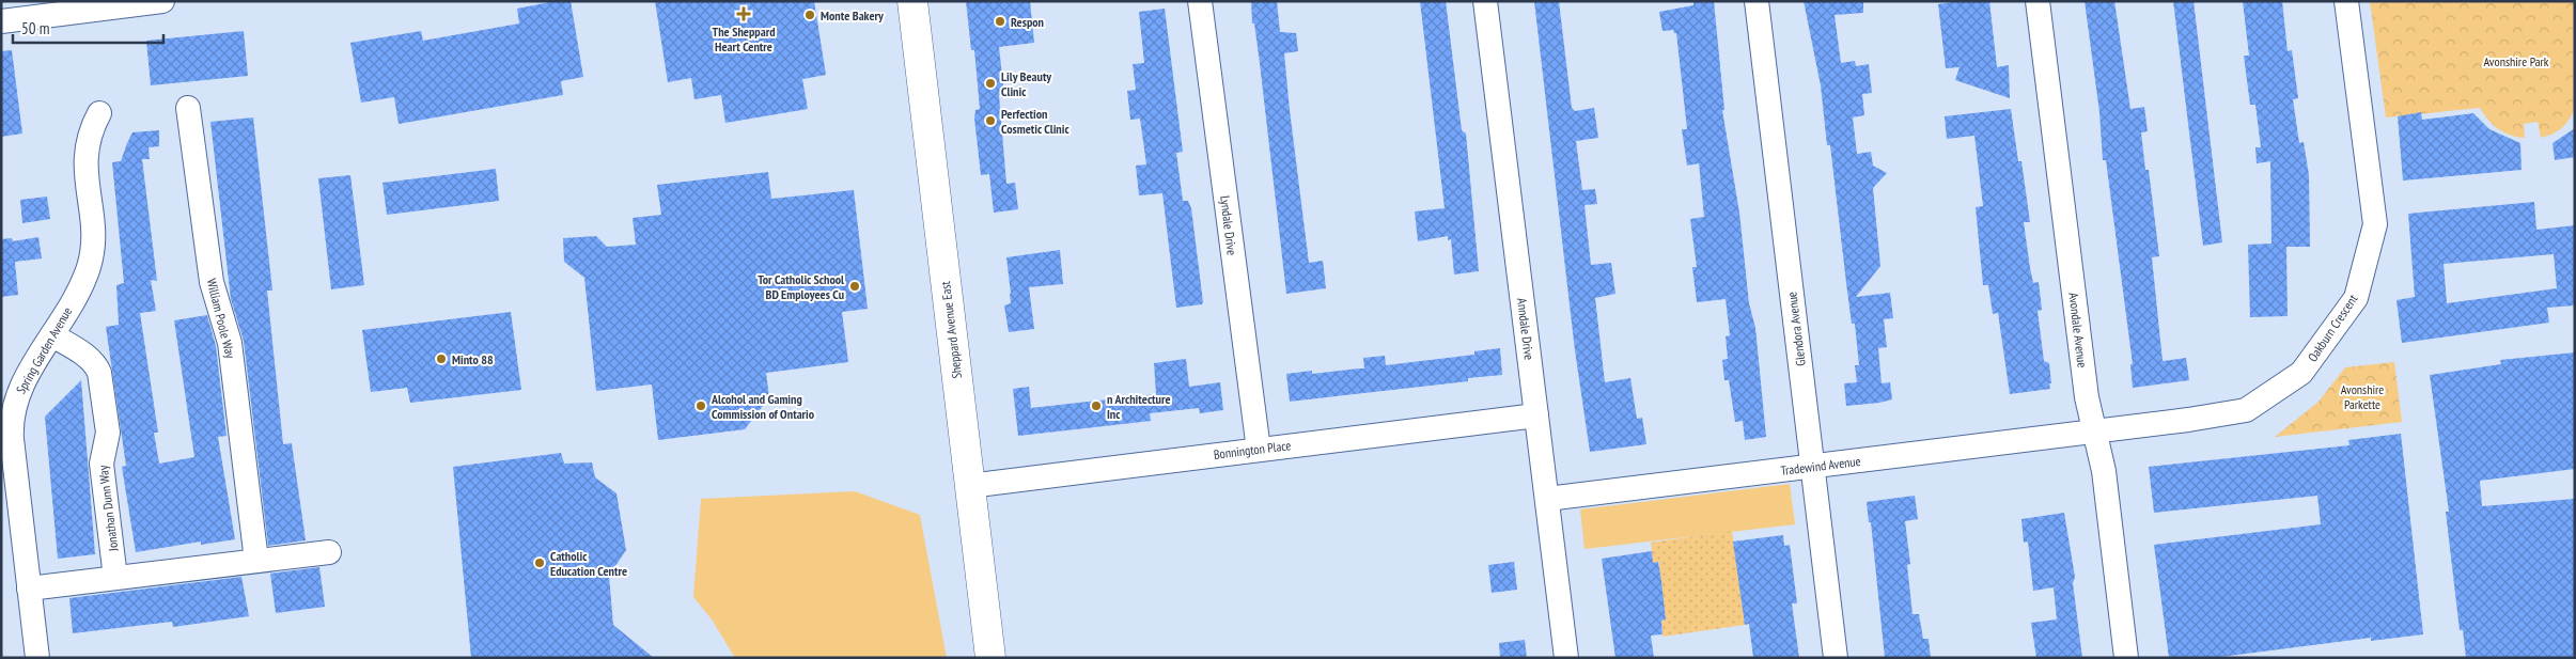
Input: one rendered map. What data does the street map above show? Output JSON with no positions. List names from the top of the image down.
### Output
{
  "streets": {
    "main road": ["Sheppard Avenue East"],
    "street": [
      "Lyndale Drive",
      "William Poole Way",
      "Oakburn Crescent",
      "Anndale Drive",
      "Glendora Avenue",
      "Avondale Avenue",
      "Spring Garden Avenue",
      "Bonnington Place",
      "Tradewind Avenue",
      "Jonathan Dunn Way"
    ]
  },
  "crossings": [
    ["Lyndale Drive", "Bonnington Place"],
    ["Oakburn Crescent", "Avondale Avenue"],
    ["Oakburn Crescent", "Tradewind Avenue"],
    ["Anndale Drive", "Bonnington Place"],
    ["Anndale Drive", "Tradewind Avenue"],
    ["Glendora Avenue", "Tradewind Avenue"],
    ["Sheppard Avenue East", "Bonnington Place"],
    ["Avondale Avenue", "Tradewind Avenue"],
    ["Spring Garden Avenue", "Jonathan Dunn Way"]
  ],
  "parks": ["Avonshire Park", "Avonshire Parkette"],
  "places": {
    "health": ["The Sheppard Heart Centre"],
    "other": [
      "Monte Bakery",
      "Respon",
      "Lily Beauty Clinic",
      "Perfection Cosmetic Clinic",
      "Tor Catholic School BD Employees Cu",
      "Minto 88",
      "Alcohol and Gaming Commission of Ontario",
      "n Architecture Inc",
      "Catholic Education Centre"
    ]
  },
  "scale_bar": "50 m"
}
